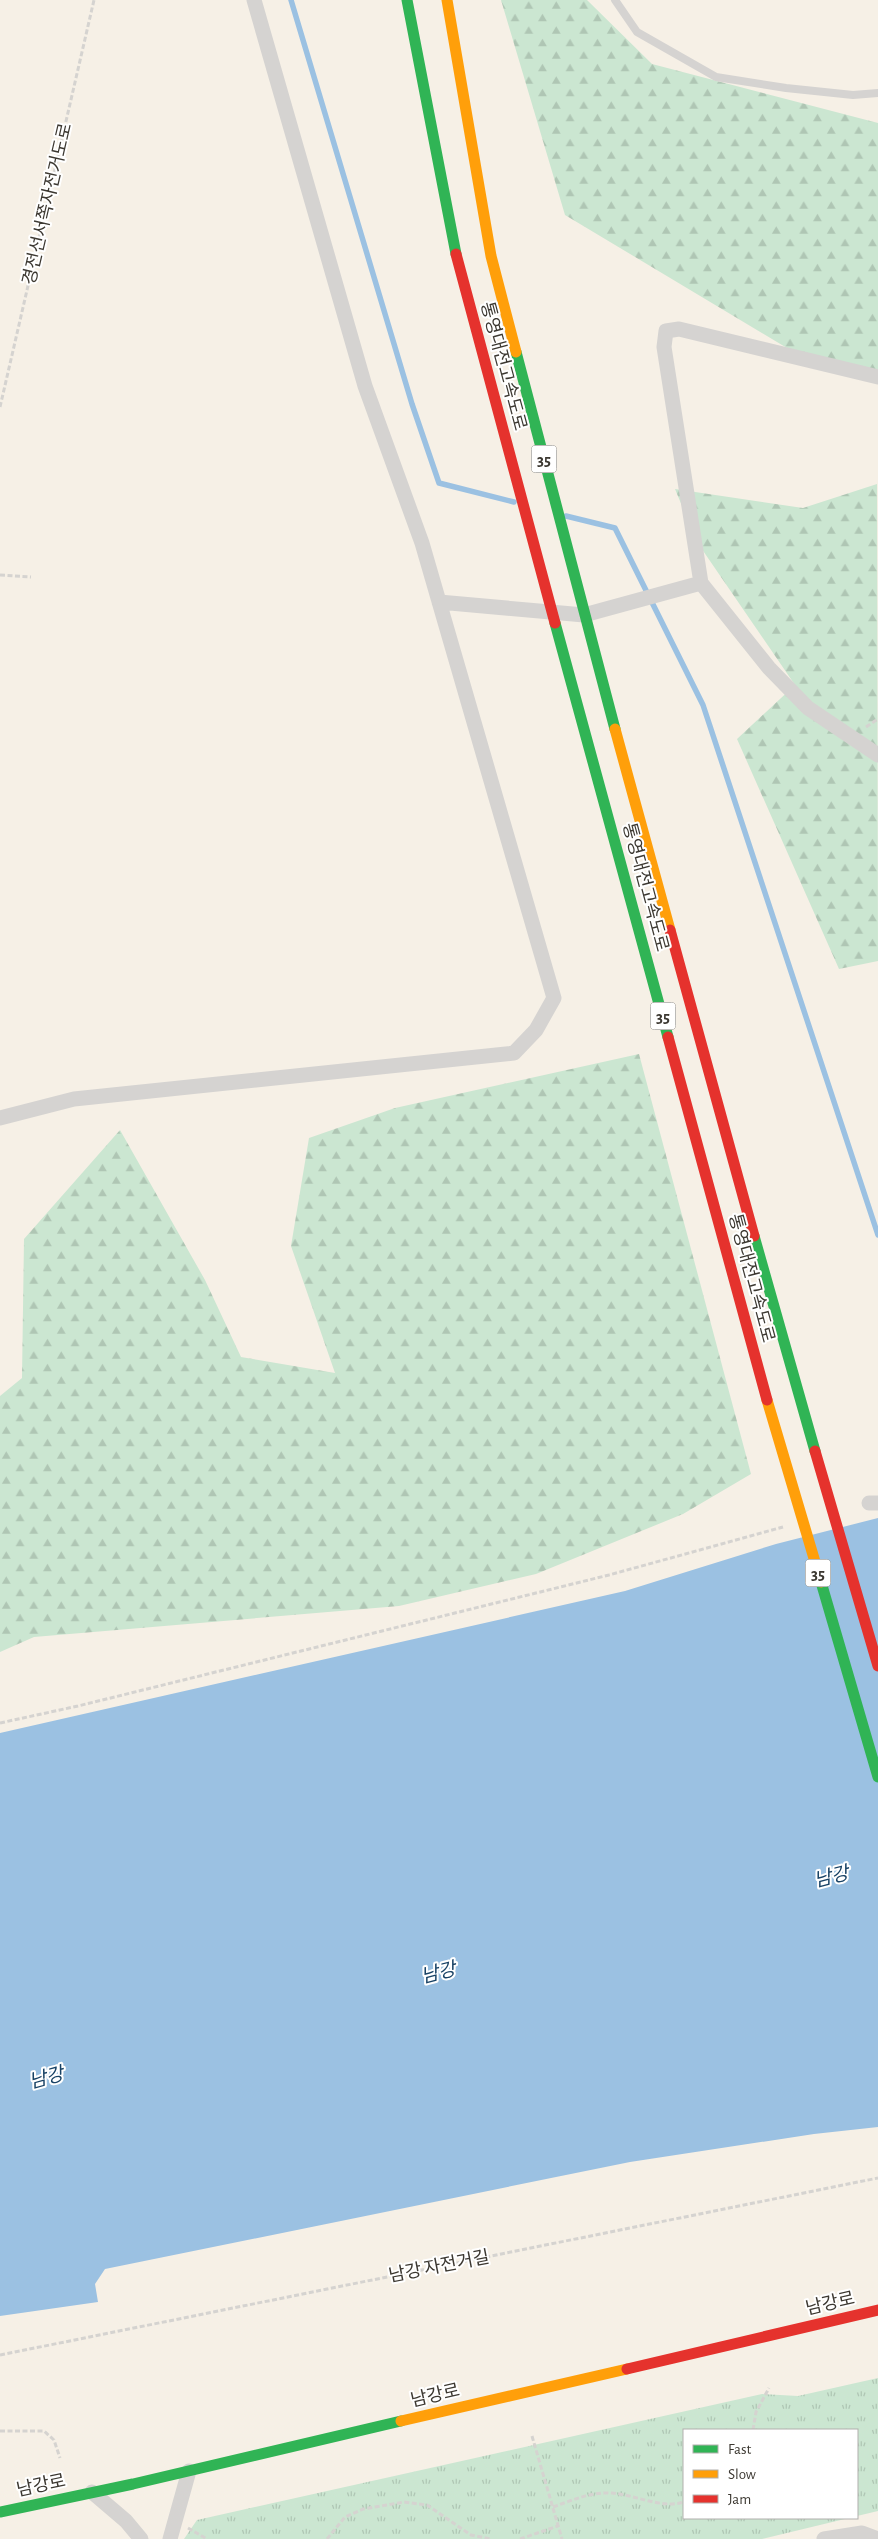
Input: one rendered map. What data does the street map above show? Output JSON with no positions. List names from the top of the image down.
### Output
{
  "streets": {
    "main road": ["통영대전고속도로", "35", "남강로"],
    "path": ["경전선서쪽자전거도로", "남강 자전거길"]
  },
  "water": ["남강"],
  "legend": ["Fast", "Slow", "Jam"]
}
